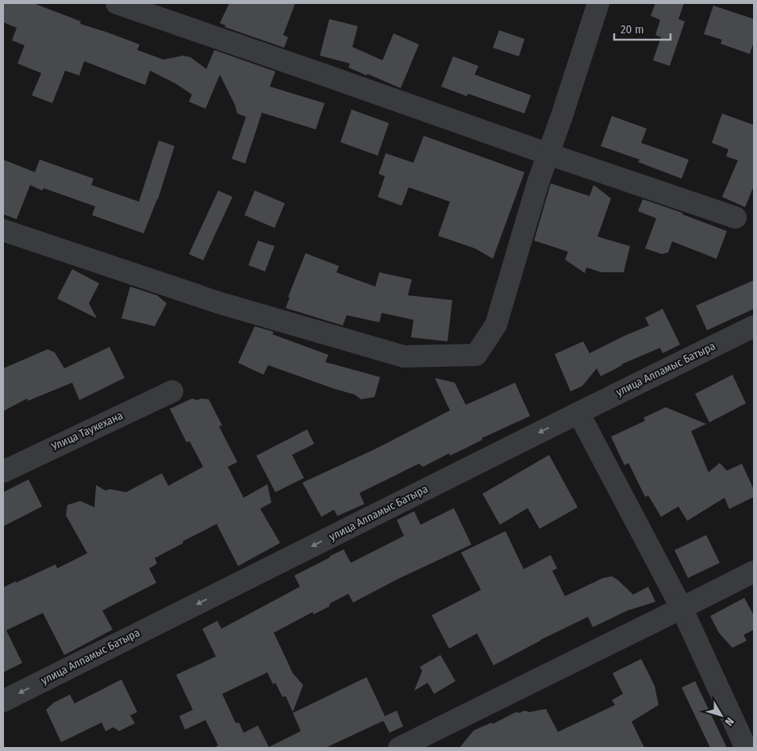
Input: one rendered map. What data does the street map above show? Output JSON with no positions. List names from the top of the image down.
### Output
{
  "streets": {
    "street": ["улица Алпамыс Батыра", "Улица Таукехана"]
  },
  "one_way": ["улица Алпамыс Батыра"],
  "scale_bar": "20 m",
  "north": "bottom right"
}
